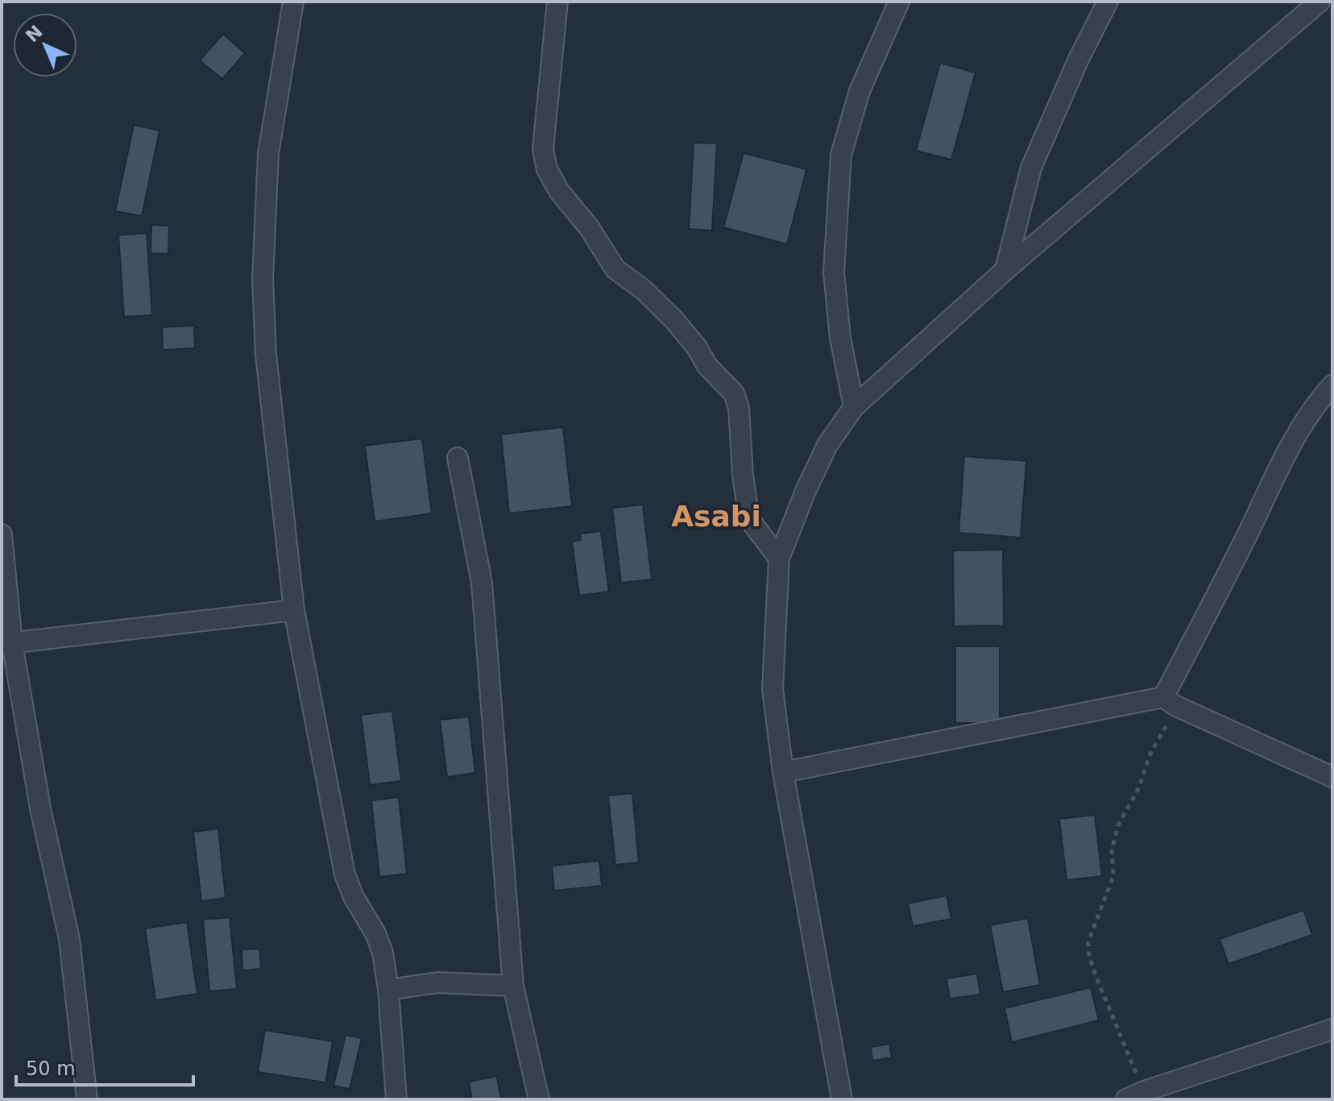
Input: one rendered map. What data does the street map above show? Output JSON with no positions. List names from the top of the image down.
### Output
{
  "districts": ["Asabi"],
  "scale_bar": "50 m",
  "north": "top left"
}
